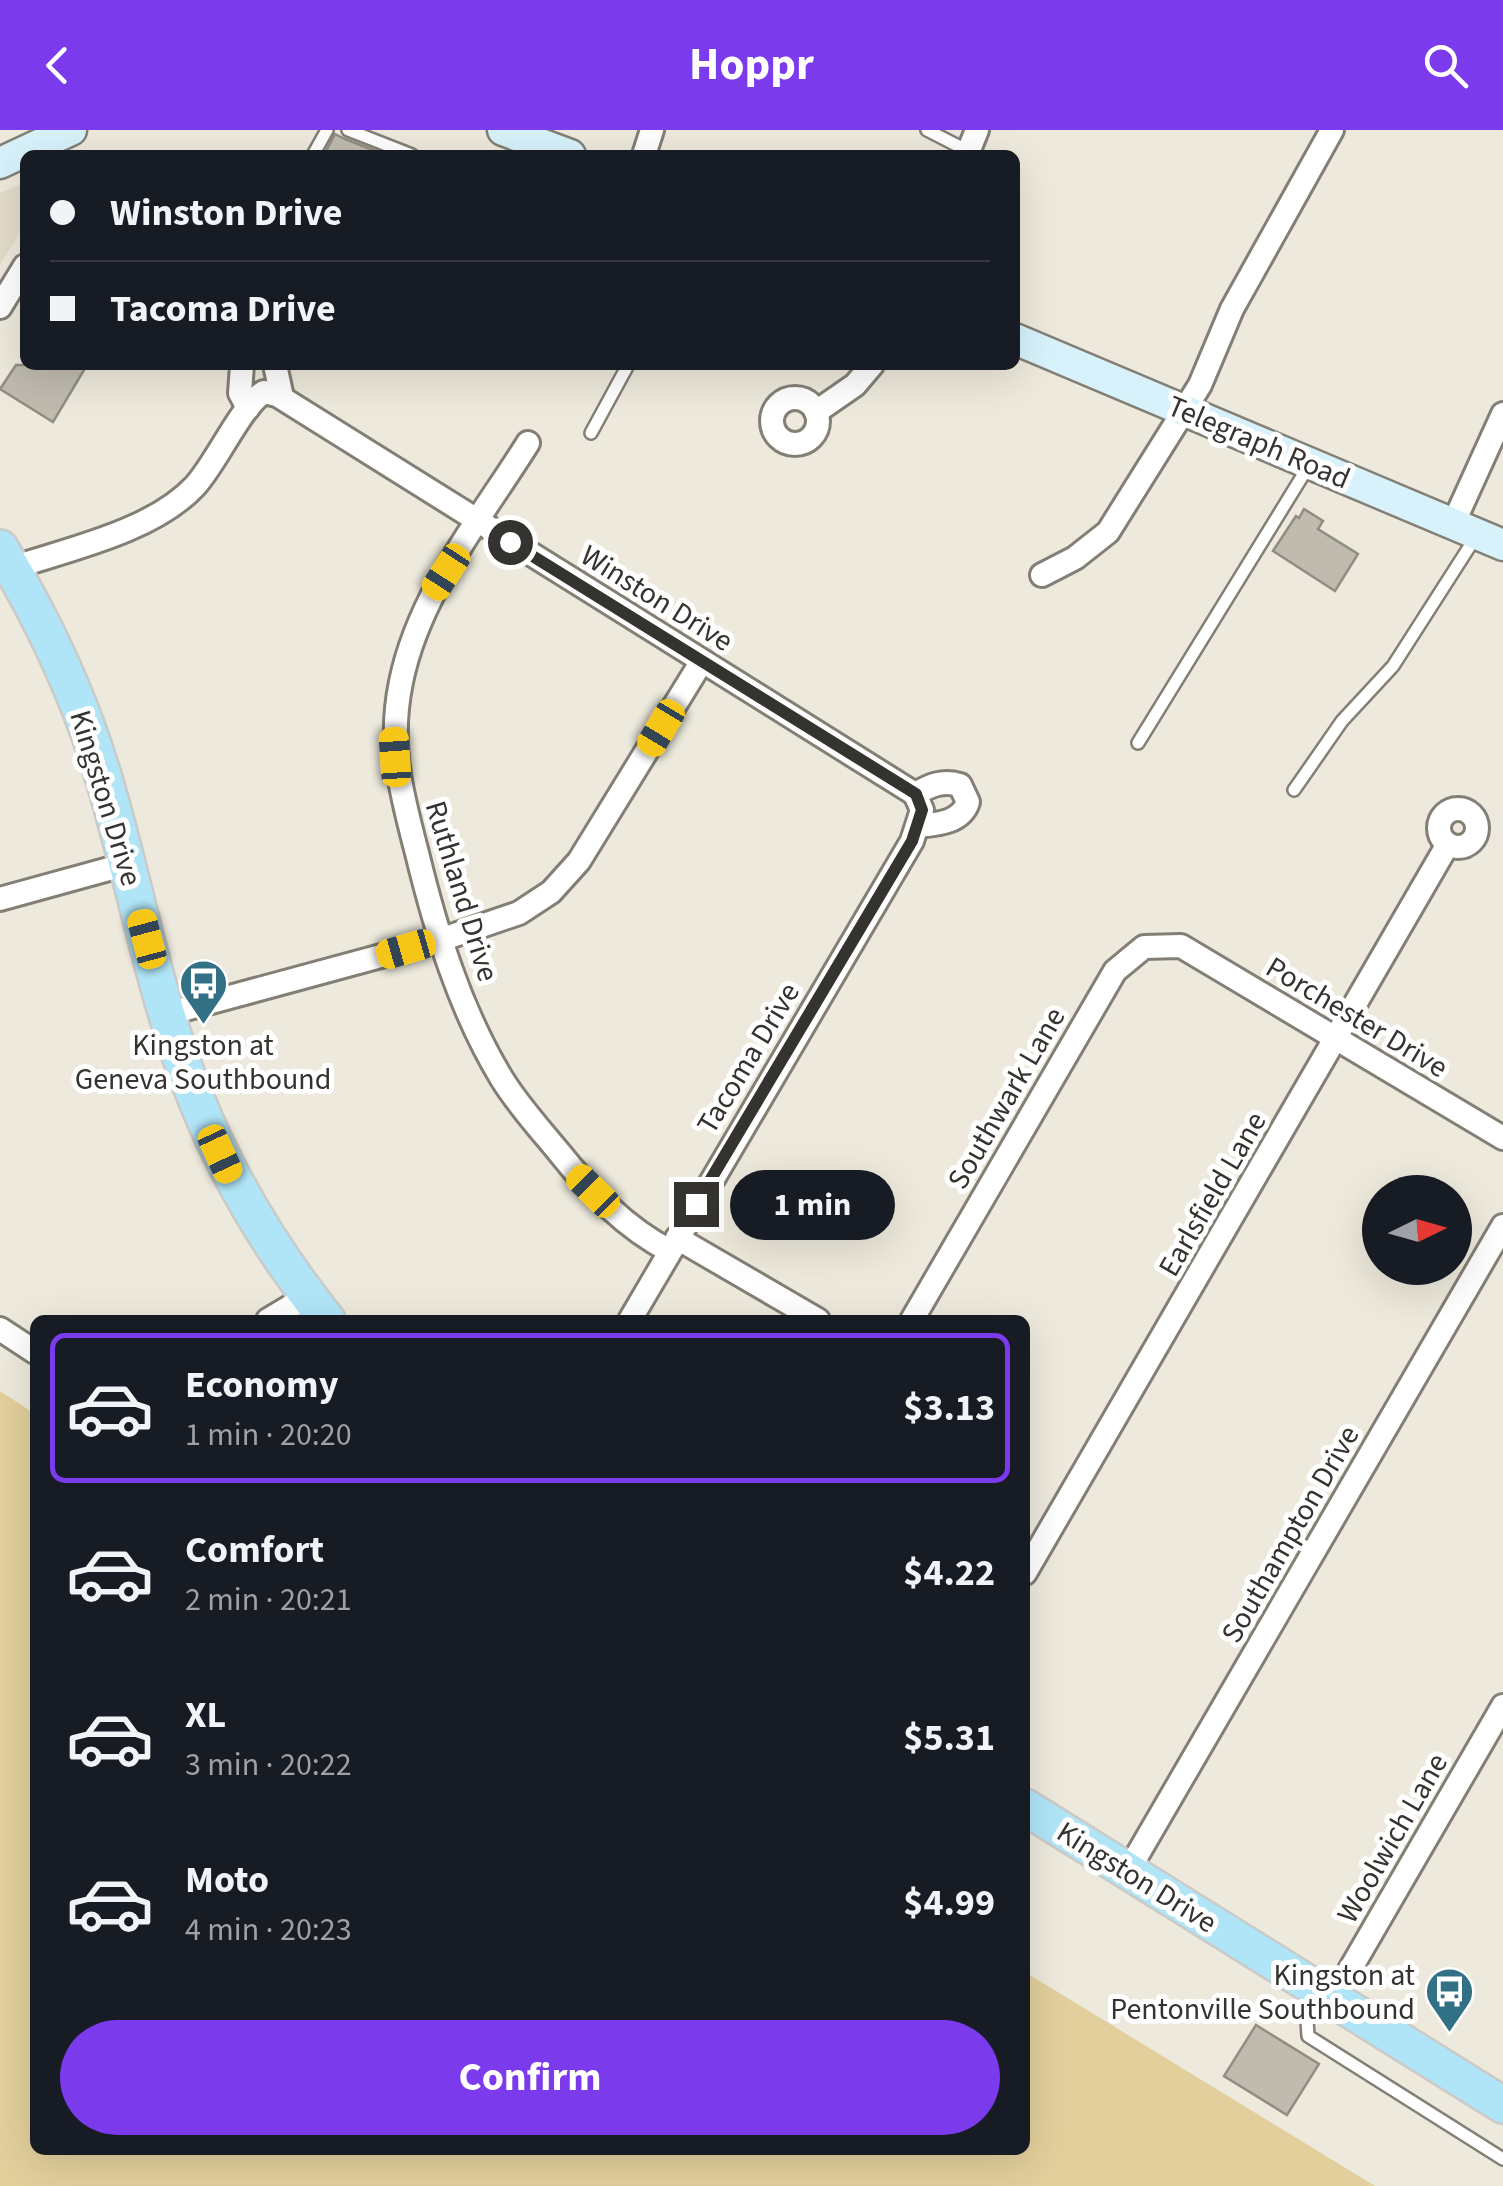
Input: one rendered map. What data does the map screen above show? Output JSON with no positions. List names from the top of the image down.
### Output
{
  "streets": {
    "main road": ["Telegraph Road", "Kingston Drive"],
    "street": [
      "Winston Drive",
      "Ruthland Drive",
      "Porchester Drive",
      "Tacoma Drive",
      "Southwark Lane",
      "Earlsfield Lane",
      "Southampton Drive",
      "Woolwich Lane"
    ]
  },
  "crossings": [
    ["Winston Drive", "Ruthland Drive"],
    ["Kingston Drive", "Southampton Drive"],
    ["Kingston Drive", "Woolwich Lane"],
    ["Ruthland Drive", "Tacoma Drive"],
    ["Porchester Drive", "Southwark Lane"],
    ["Porchester Drive", "Earlsfield Lane"]
  ],
  "places": {
    "bus stop": ["Kingston at Geneva Southbound", "Kingston at Pentonville Southbound"]
  },
  "north": "right",
  "page": {
    "header": "Hoppr",
    "banner": ["Winston Drive", "Tacoma Drive"],
    "bubble": "1 min",
    "list": [
      {
        "name": "Economy",
        "note": "1 min · 20:20",
        "value": "$3.13"
      },
      {
        "name": "Comfort",
        "note": "2 min · 20:21",
        "value": "$4.22"
      },
      {
        "name": "XL",
        "note": "3 min · 20:22",
        "value": "$5.31"
      },
      {
        "name": "Moto",
        "note": "4 min · 20:23",
        "value": "$4.99"
      }
    ],
    "buttons": "Confirm"
  }
}
